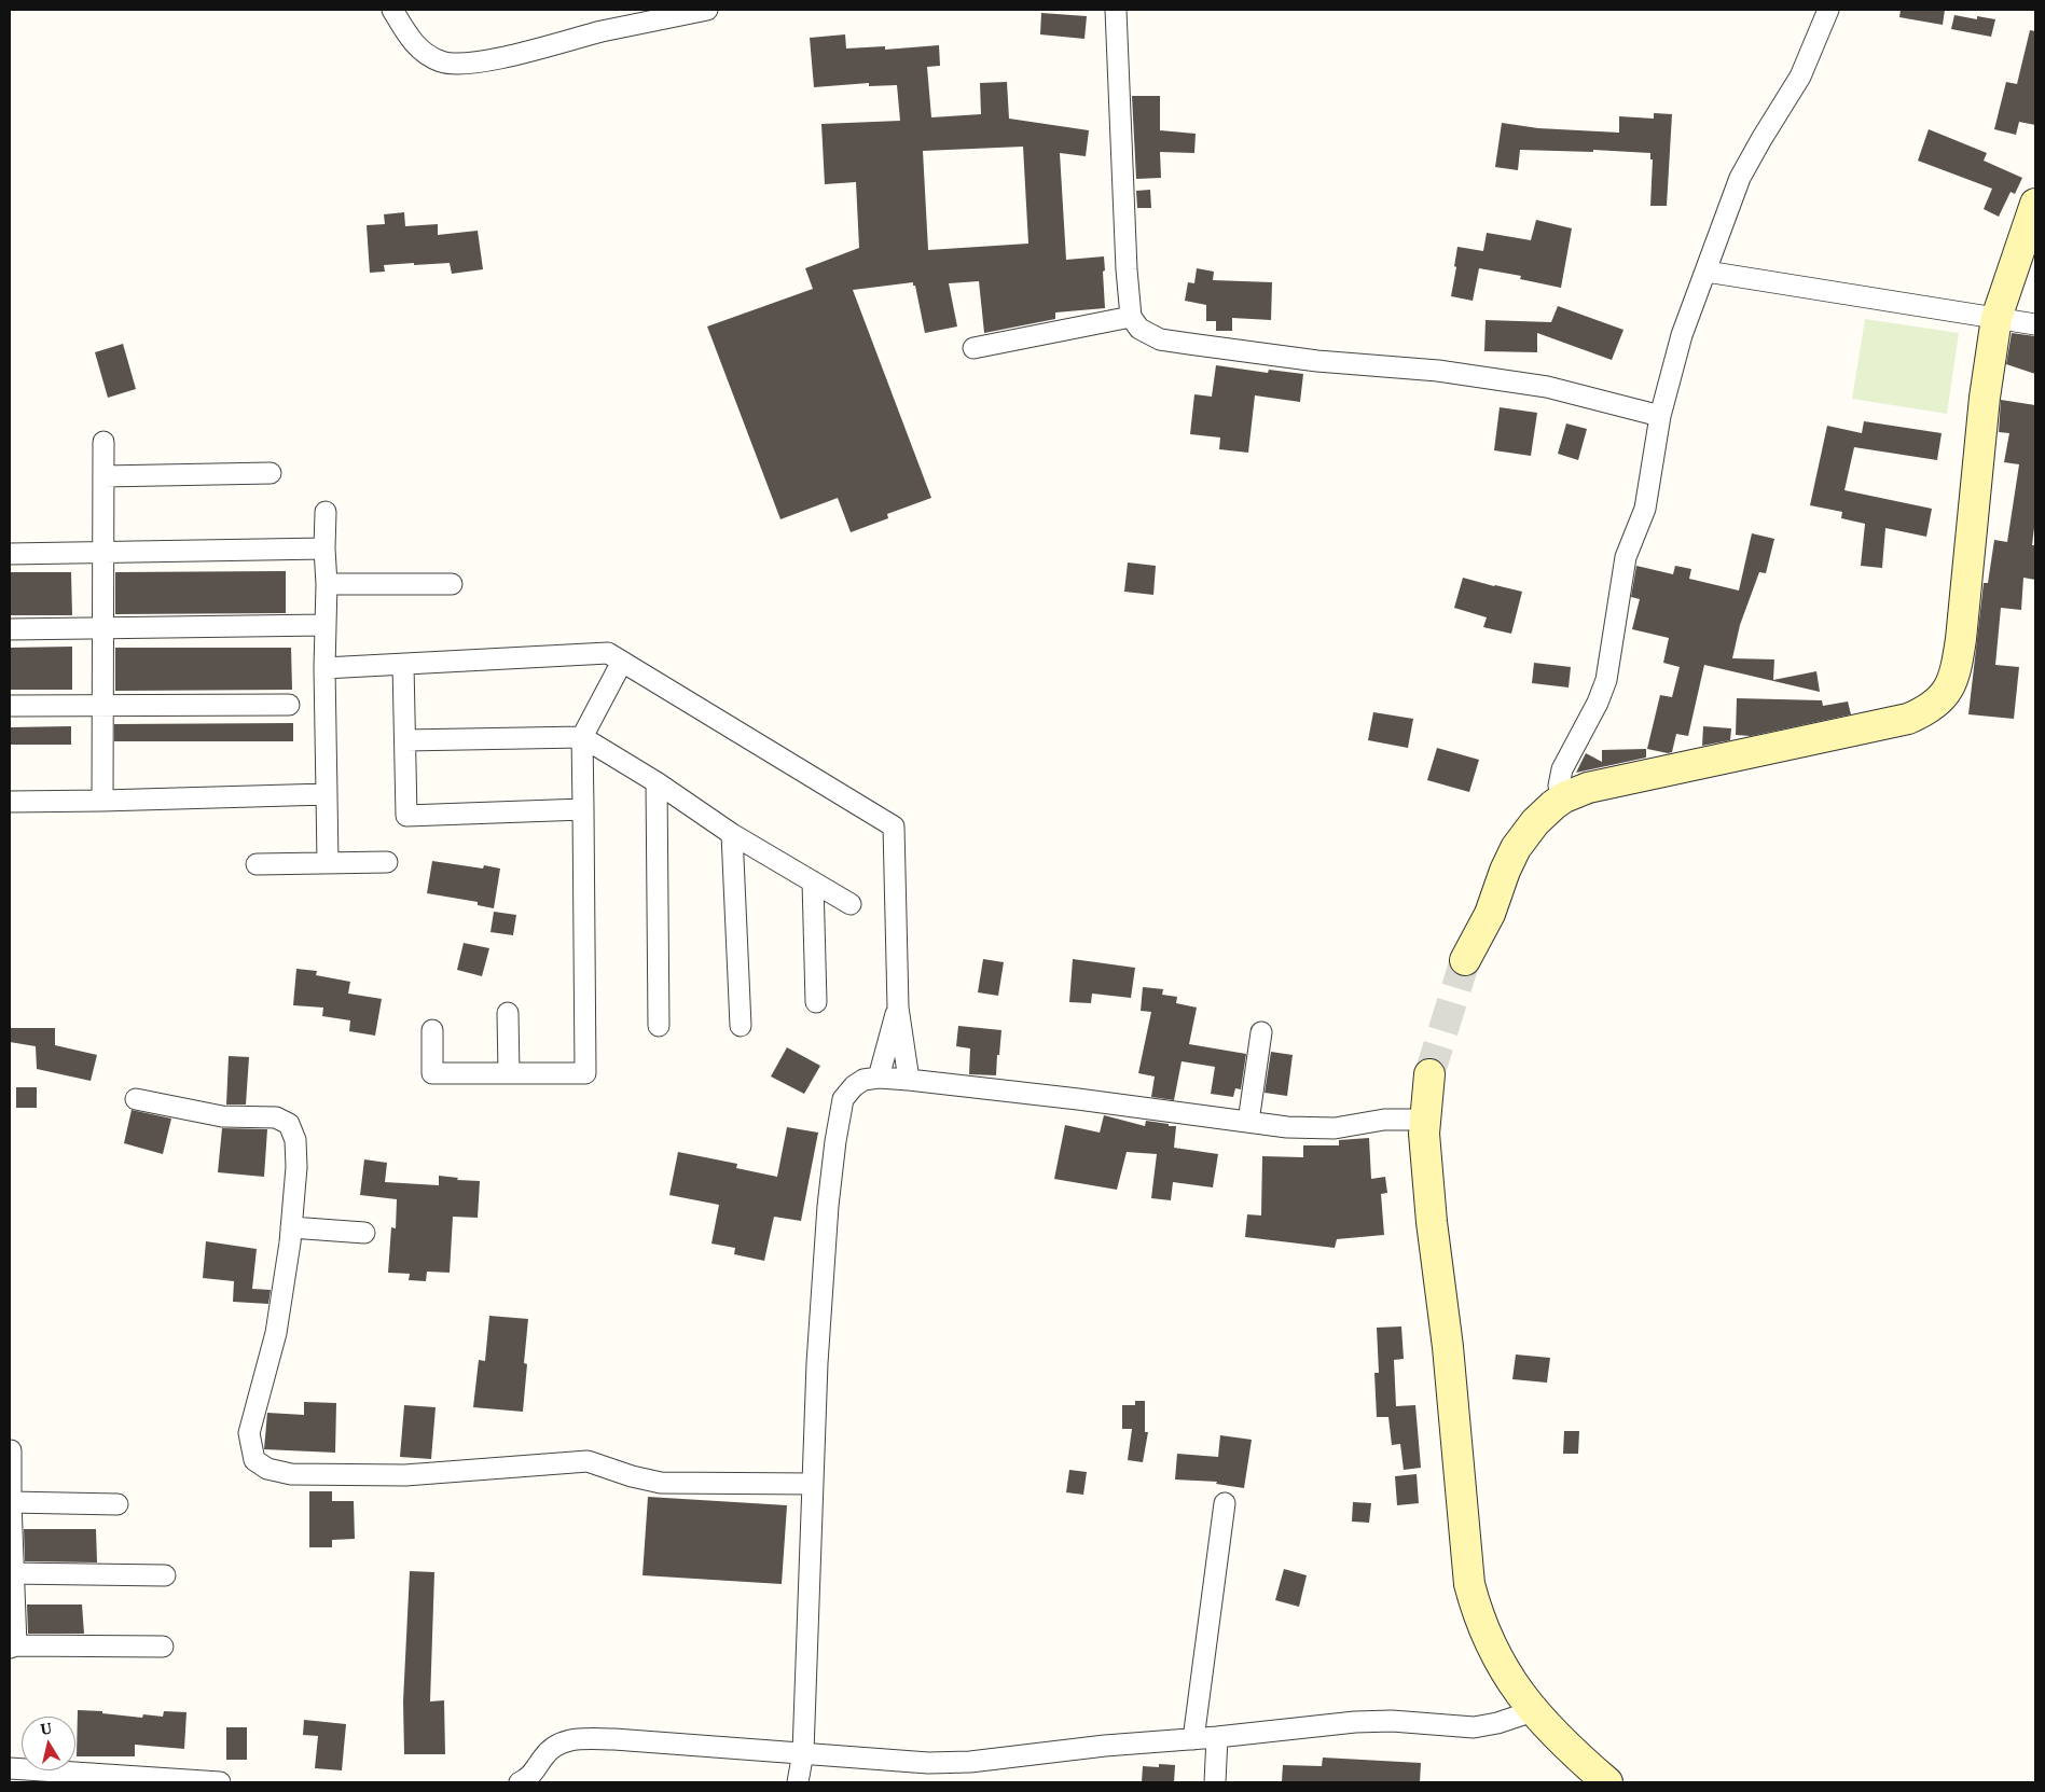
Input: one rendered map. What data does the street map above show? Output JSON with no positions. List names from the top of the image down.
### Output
{
  "north": "top"
}
